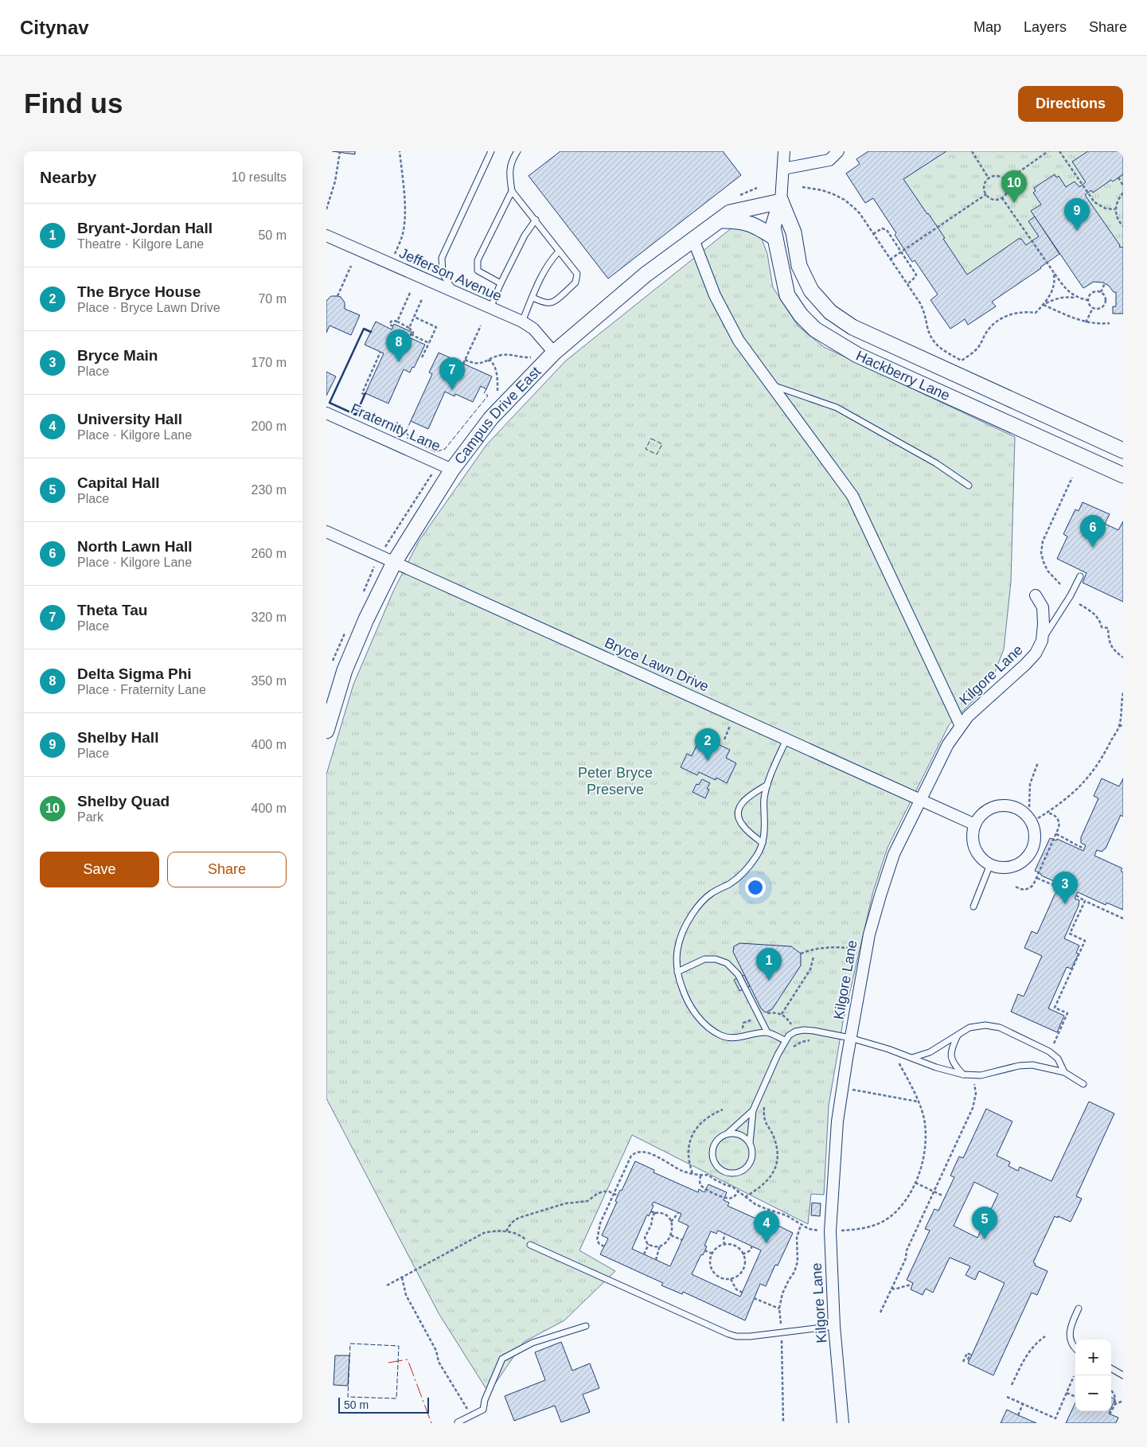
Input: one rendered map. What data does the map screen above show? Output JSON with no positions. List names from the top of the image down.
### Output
{
  "streets": {
    "street": [
      "Jefferson Avenue",
      "Hackberry Lane",
      "Campus Drive East",
      "Fraternity Lane",
      "Bryce Lawn Drive",
      "Kilgore Lane"
    ]
  },
  "crossings": [
    ["Jefferson Avenue", "Campus Drive East"],
    ["Hackberry Lane", "Campus Drive East"],
    ["Campus Drive East", "Fraternity Lane"],
    ["Campus Drive East", "Bryce Lawn Drive"],
    ["Bryce Lawn Drive", "Kilgore Lane"]
  ],
  "parks": ["Peter Bryce Preserve"],
  "scale_bar": "50 m",
  "page": {
    "header": "Citynav",
    "nav": ["Map", "Layers", "Share"],
    "buttons": [
      "Directions",
      ["Save", "Share"]
    ],
    "title": "Find us",
    "heading": ["Nearby", "10 results"],
    "pins": [
      "10",
      "9",
      "8",
      "7",
      "6",
      "2",
      "3",
      "1",
      "5",
      "4"
    ],
    "list": [
      {
        "mark": "1",
        "name": "Bryant-Jordan Hall",
        "note": "Theatre · Kilgore Lane",
        "value": "50 m"
      },
      {
        "mark": "2",
        "name": "The Bryce House",
        "note": "Place · Bryce Lawn Drive",
        "value": "70 m"
      },
      {
        "mark": "3",
        "name": "Bryce Main",
        "note": "Place",
        "value": "170 m"
      },
      {
        "mark": "4",
        "name": "University Hall",
        "note": "Place · Kilgore Lane",
        "value": "200 m"
      },
      {
        "mark": "5",
        "name": "Capital Hall",
        "note": "Place",
        "value": "230 m"
      },
      {
        "mark": "6",
        "name": "North Lawn Hall",
        "note": "Place · Kilgore Lane",
        "value": "260 m"
      },
      {
        "mark": "7",
        "name": "Theta Tau",
        "note": "Place",
        "value": "320 m"
      },
      {
        "mark": "8",
        "name": "Delta Sigma Phi",
        "note": "Place · Fraternity Lane",
        "value": "350 m"
      },
      {
        "mark": "9",
        "name": "Shelby Hall",
        "note": "Place",
        "value": "400 m"
      },
      {
        "mark": "10",
        "name": "Shelby Quad",
        "note": "Park",
        "value": "400 m"
      }
    ],
    "map_buttons": ["+", "−"],
    "scale": "50 m"
  }
}
